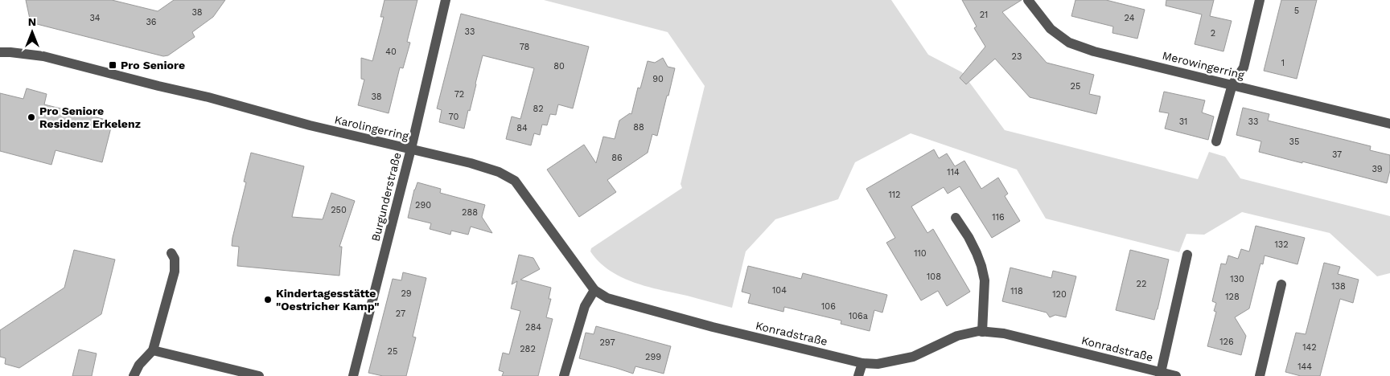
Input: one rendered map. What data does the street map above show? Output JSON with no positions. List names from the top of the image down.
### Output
{
  "streets": {
    "street": [
      "Merowingerring",
      "Karolingerring",
      "Burgunderstraße",
      "Konradstraße"
    ]
  },
  "crossings": [
    ["Karolingerring", "Burgunderstraße"],
    ["Karolingerring", "Konradstraße"]
  ],
  "places": {
    "transit": ["Pro Seniore"],
    "other": ["Pro Seniore Residenz Erkelenz", "Kindertagesstätte \"Oestricher Kamp\""]
  },
  "house_numbers": [
    "5",
    "38",
    "21",
    "34",
    "24",
    "36",
    "33",
    "2",
    "78",
    "40",
    "23",
    "1",
    "80",
    "90",
    "25",
    "72",
    "38",
    "82",
    "70",
    "31",
    "33",
    "88",
    "84",
    "35",
    "37",
    "86",
    "39",
    "114",
    "112",
    "290",
    "250",
    "288",
    "116",
    "132",
    "110",
    "108",
    "130",
    "22",
    "138",
    "104",
    "118",
    "29",
    "120",
    "128",
    "106",
    "27",
    "106a",
    "284",
    "126",
    "297",
    "142",
    "282",
    "25",
    "299",
    "144"
  ],
  "north": "top"
}
